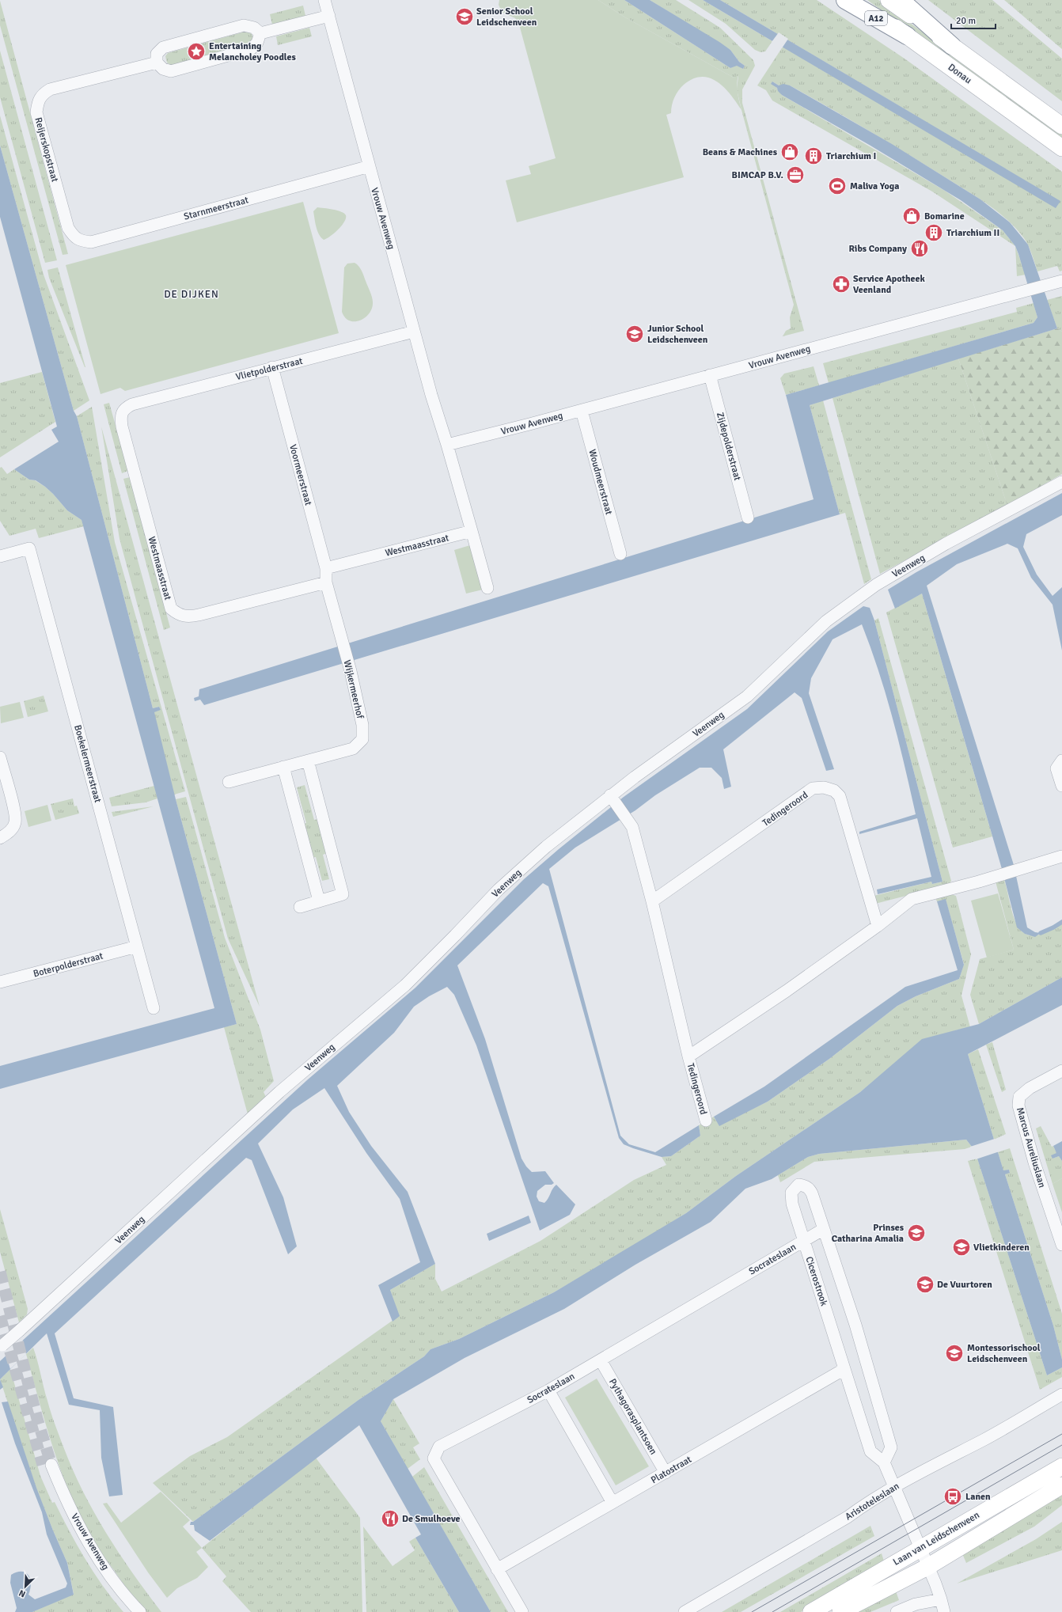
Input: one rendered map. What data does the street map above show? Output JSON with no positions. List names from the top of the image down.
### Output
{
  "streets": {
    "highway": ["A12"],
    "street": [
      "Donau",
      "Reijerskopstraat",
      "Starnmeerstraat",
      "Vrouw Avenweg",
      "Vlietpolderstraat",
      "Zijdepolderstraat",
      "Voormeerstraat",
      "Woudmeerstraat",
      "Westmaasstraat",
      "Veenweg",
      "Wijkermeerhof",
      "Boekelermeerstraat",
      "Tedingeroord",
      "Boterpolderstraat",
      "Marcus Aureliuslaan",
      "Socrateslaan",
      "Cicerostrook",
      "Pythagorasplantsoen",
      "Platostraat",
      "Aristoteleslaan",
      "Laan van Leidschenveen"
    ]
  },
  "crossings": [
    ["A12", "Donau"],
    ["Reijerskopstraat", "Starnmeerstraat"],
    ["Starnmeerstraat", "Vrouw Avenweg"],
    ["Vrouw Avenweg", "Vlietpolderstraat"],
    ["Vrouw Avenweg", "Zijdepolderstraat"],
    ["Vrouw Avenweg", "Woudmeerstraat"],
    ["Vlietpolderstraat", "Voormeerstraat"],
    ["Vlietpolderstraat", "Westmaasstraat"],
    ["Voormeerstraat", "Westmaasstraat"],
    ["Voormeerstraat", "Wijkermeerhof"],
    ["Westmaasstraat", "Wijkermeerhof"],
    ["Veenweg", "Tedingeroord"],
    ["Boekelermeerstraat", "Boterpolderstraat"],
    ["Socrateslaan", "Cicerostrook"],
    ["Socrateslaan", "Pythagorasplantsoen"],
    ["Socrateslaan", "Platostraat"],
    ["Cicerostrook", "Platostraat"],
    ["Cicerostrook", "Aristoteleslaan"],
    ["Cicerostrook", "Laan van Leidschenveen"],
    ["Pythagorasplantsoen", "Platostraat"]
  ],
  "districts": ["DE DIJKEN"],
  "places": {
    "school or university": [
      "Senior School Leidschenveen",
      "Junior School Leidschenveen",
      "Prinses Catharina Amalia",
      "Vlietkinderen",
      "De Vuurtoren",
      "Montessorischool Leidschenveen"
    ],
    "place": ["Entertaining Melancholey Poodles"],
    "shop": ["Beans & Machines", "Bomarine"],
    "building": ["Triarchium I", "Triarchium II"],
    "office": ["BIMCAP B.V."],
    "sports": ["Maliva Yoga"],
    "restaurant": ["Ribs Company", "De Smulhoeve"],
    "pharmacy": ["Service Apotheek Veenland"],
    "bus stop": ["Lanen"]
  },
  "scale_bar": "20 m",
  "north": "bottom left"
}
